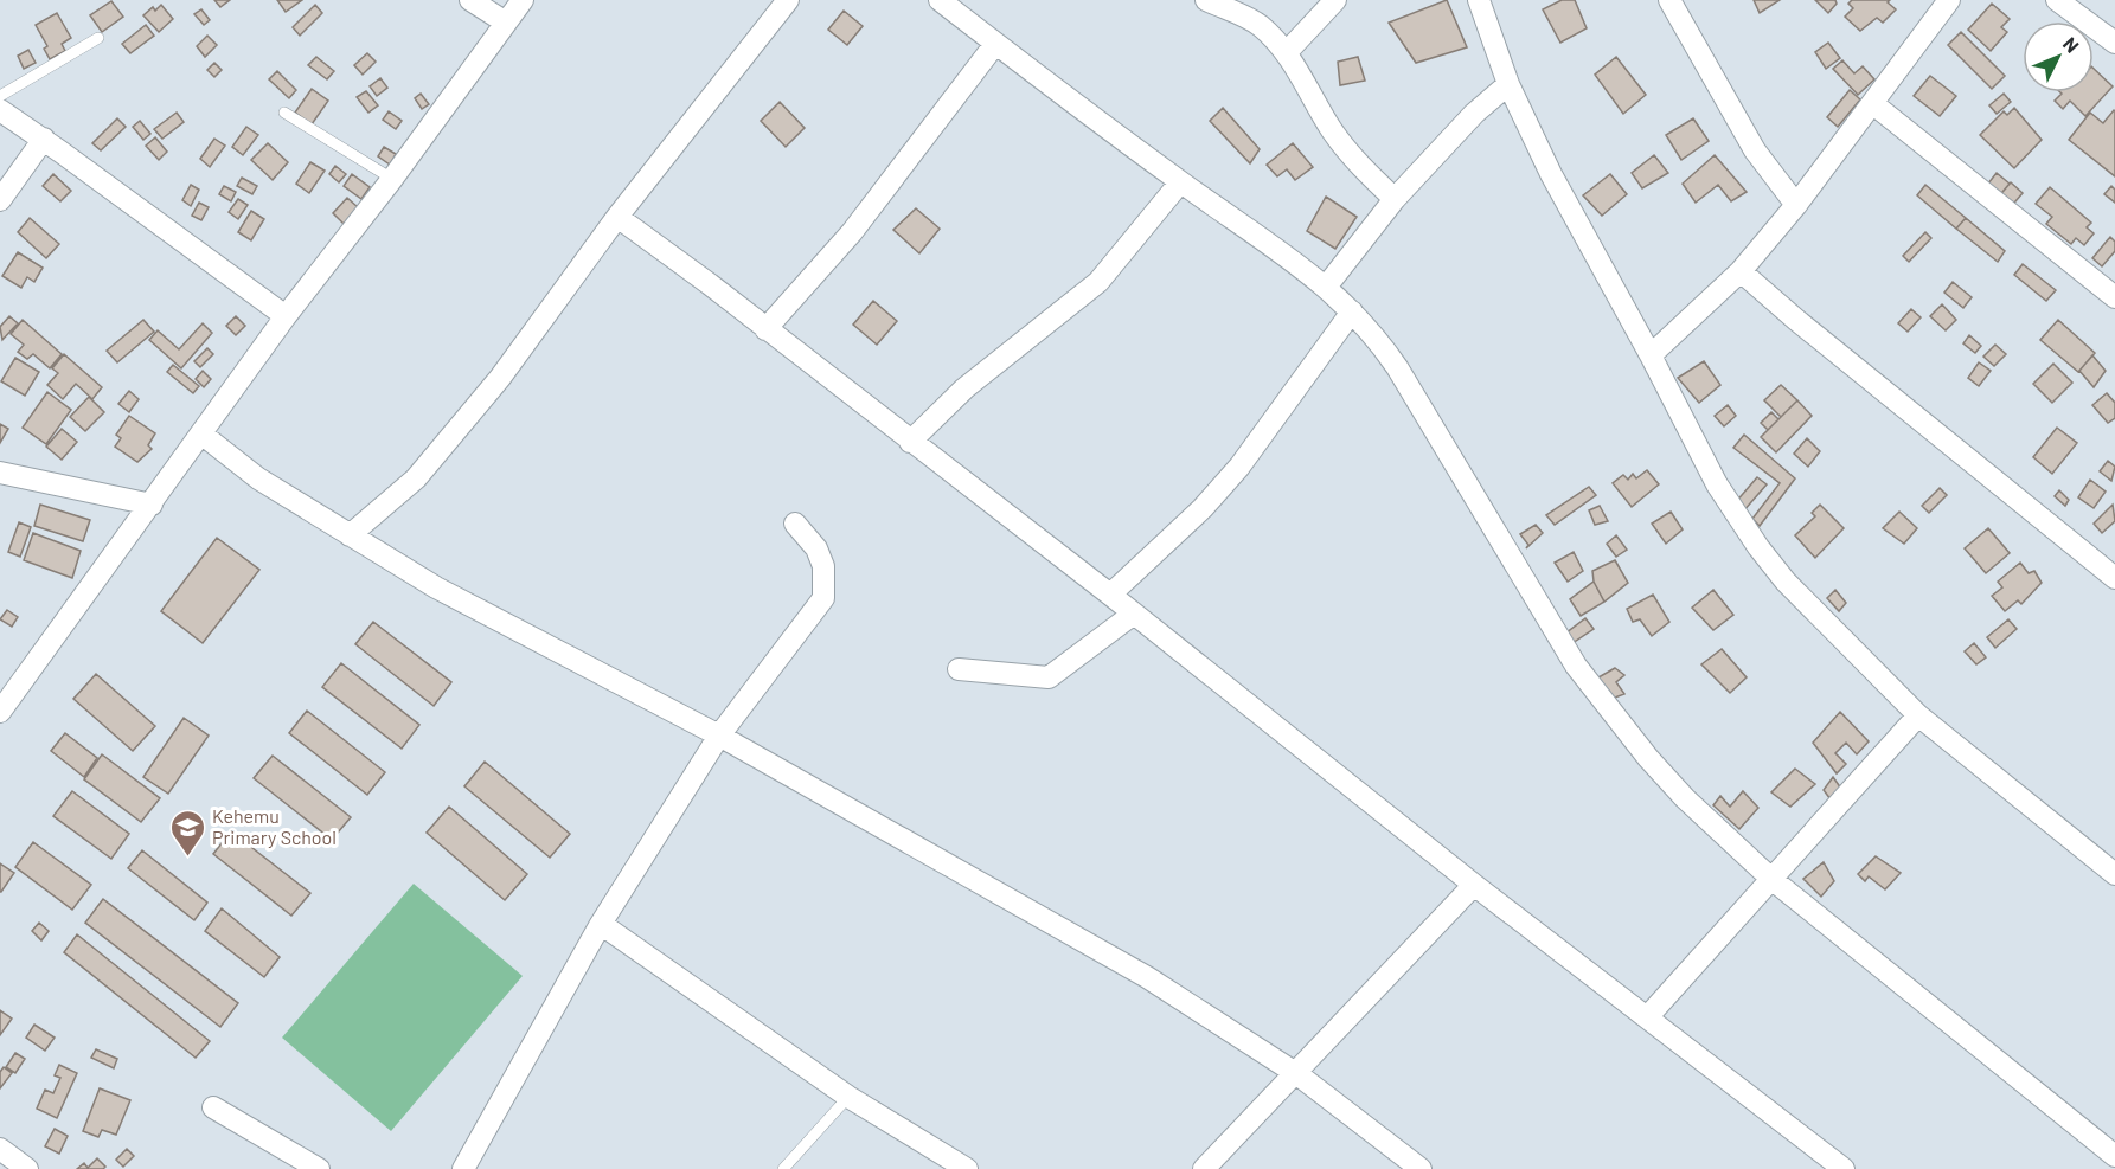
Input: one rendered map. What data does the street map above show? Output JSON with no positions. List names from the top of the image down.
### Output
{
  "places": {
    "school or university": ["Kehemu Primary School"]
  },
  "north": "top right"
}
